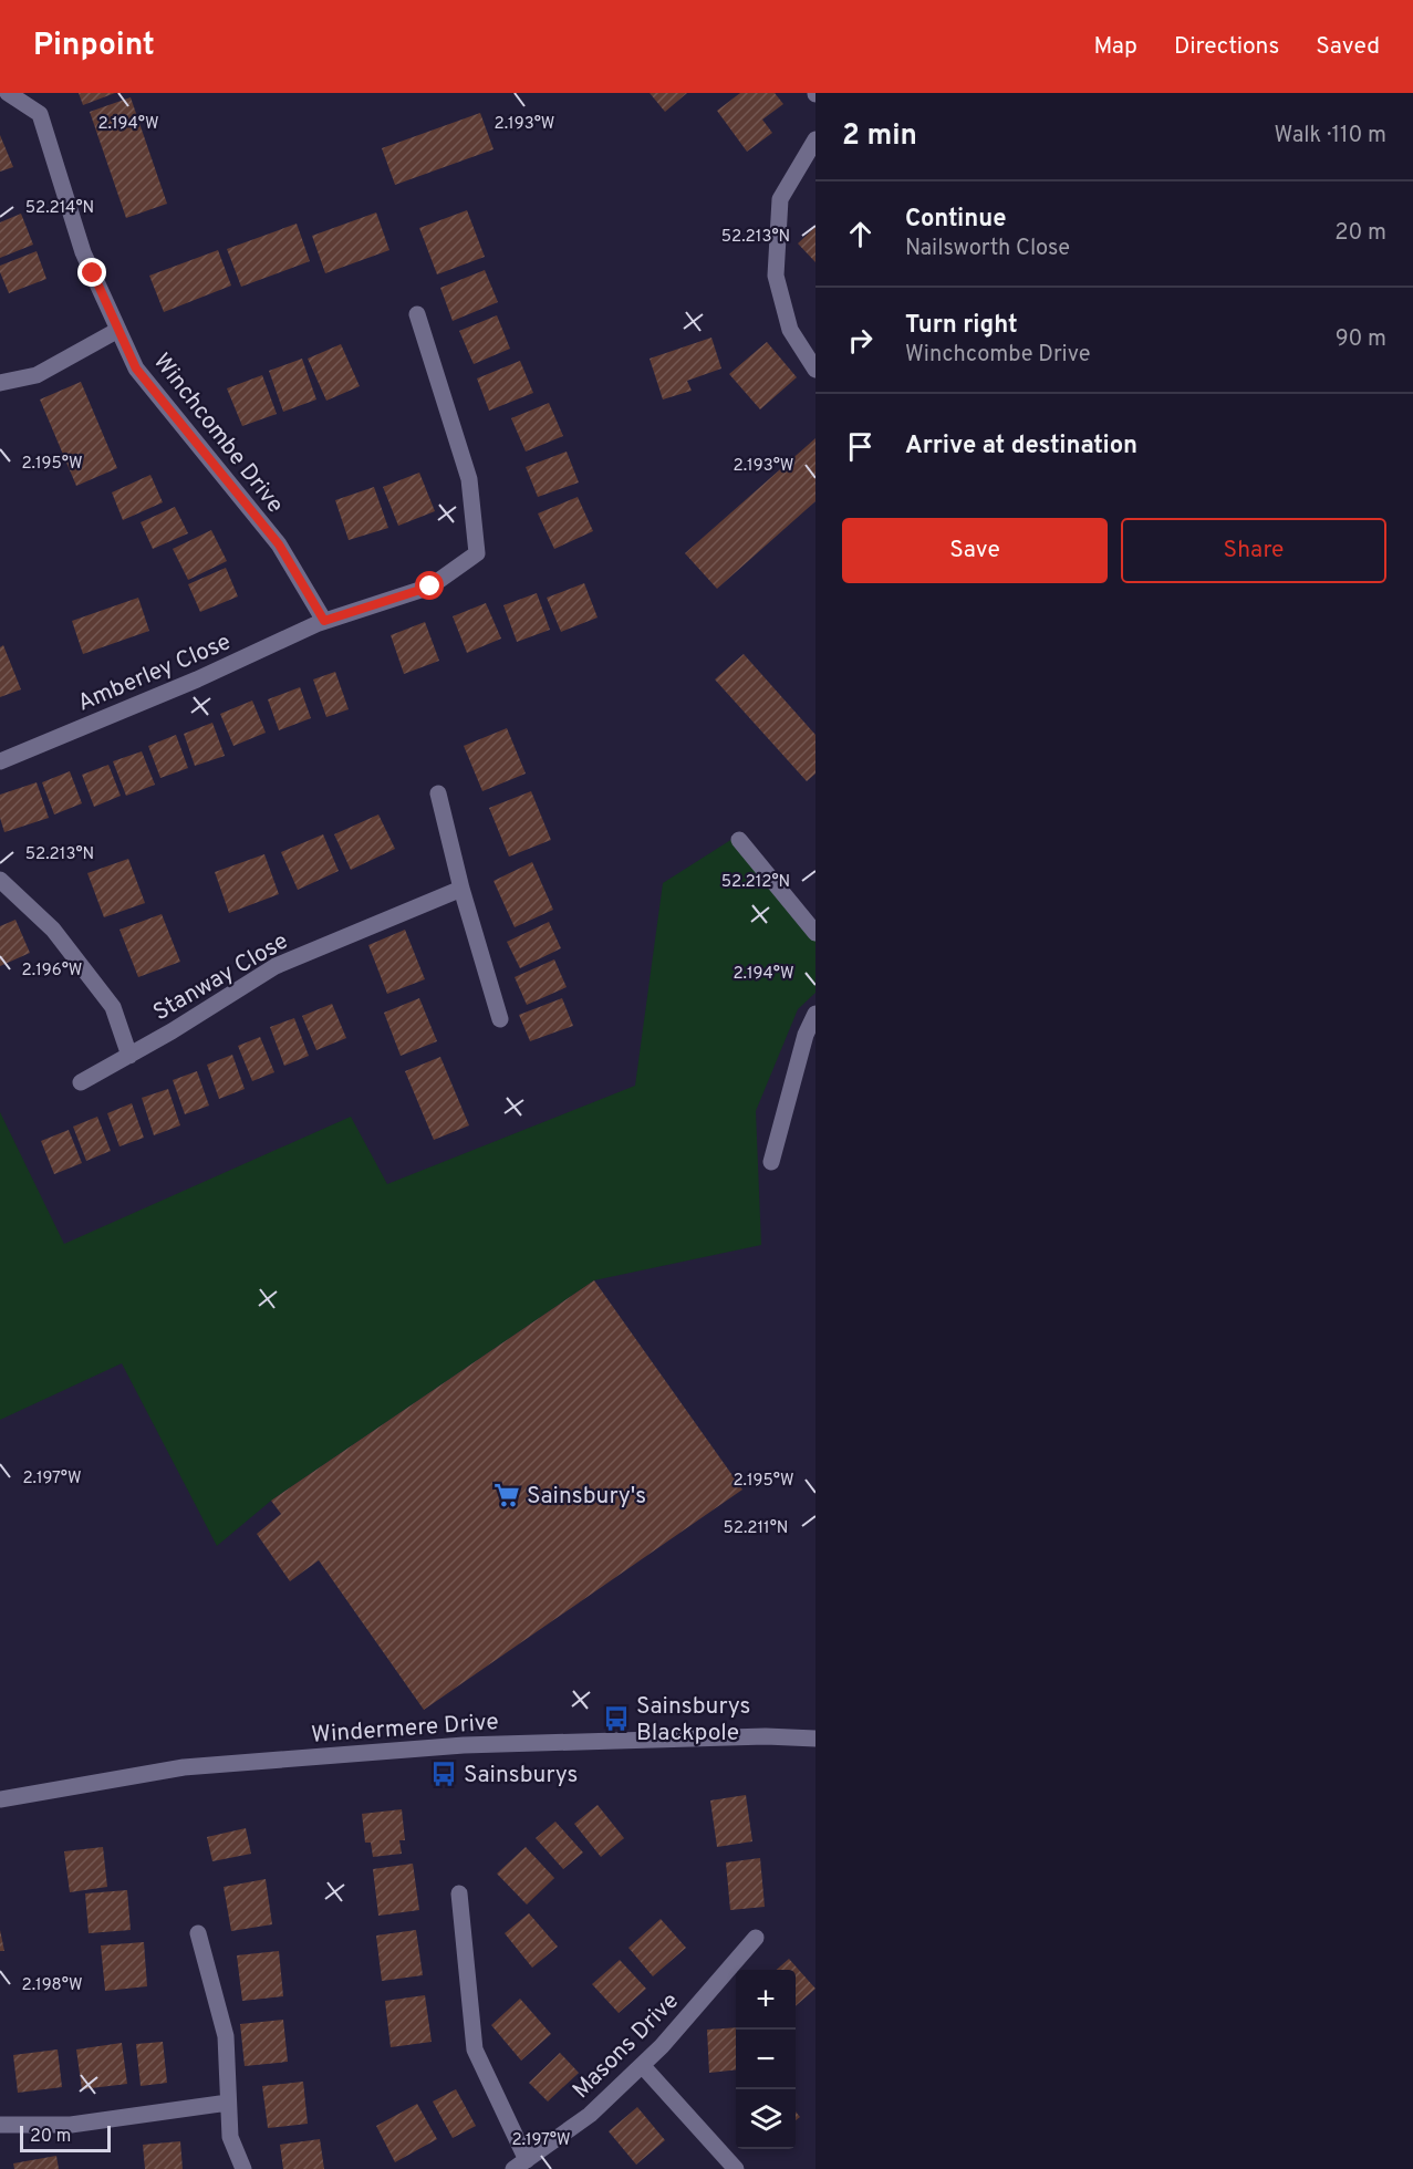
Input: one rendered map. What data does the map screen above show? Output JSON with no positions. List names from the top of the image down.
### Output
{
  "streets": {
    "street": [
      "Winchcombe Drive",
      "Amberley Close",
      "Stanway Close",
      "Windermere Drive",
      "Masons Drive"
    ]
  },
  "crossings": [
    ["Winchcombe Drive", "Amberley Close"]
  ],
  "places": {
    "supermarket": ["Sainsbury's"],
    "bus stop": ["Sainsburys Blackpole", "Sainsburys"]
  },
  "scale_bar": "20 m",
  "page": {
    "header": "Pinpoint",
    "nav": ["Map", "Directions", "Saved"],
    "heading": ["2 min", "Walk · 110 m"],
    "list": [
      ["Continue", "Nailsworth Close", "20 m"],
      ["Turn right", "Winchcombe Drive", "90 m"],
      "Arrive at destination"
    ],
    "buttons": ["Save", "Share"],
    "map_buttons": ["+", "−"],
    "scale": "20 m"
  },
  "coordinates": [
    "2.194°W",
    "2.193°W",
    "52.214°N",
    "52.213°N",
    "2.195°W",
    "52.212°N",
    "2.196°W",
    "2.197°W",
    "52.211°N",
    "2.198°W"
  ]
}
